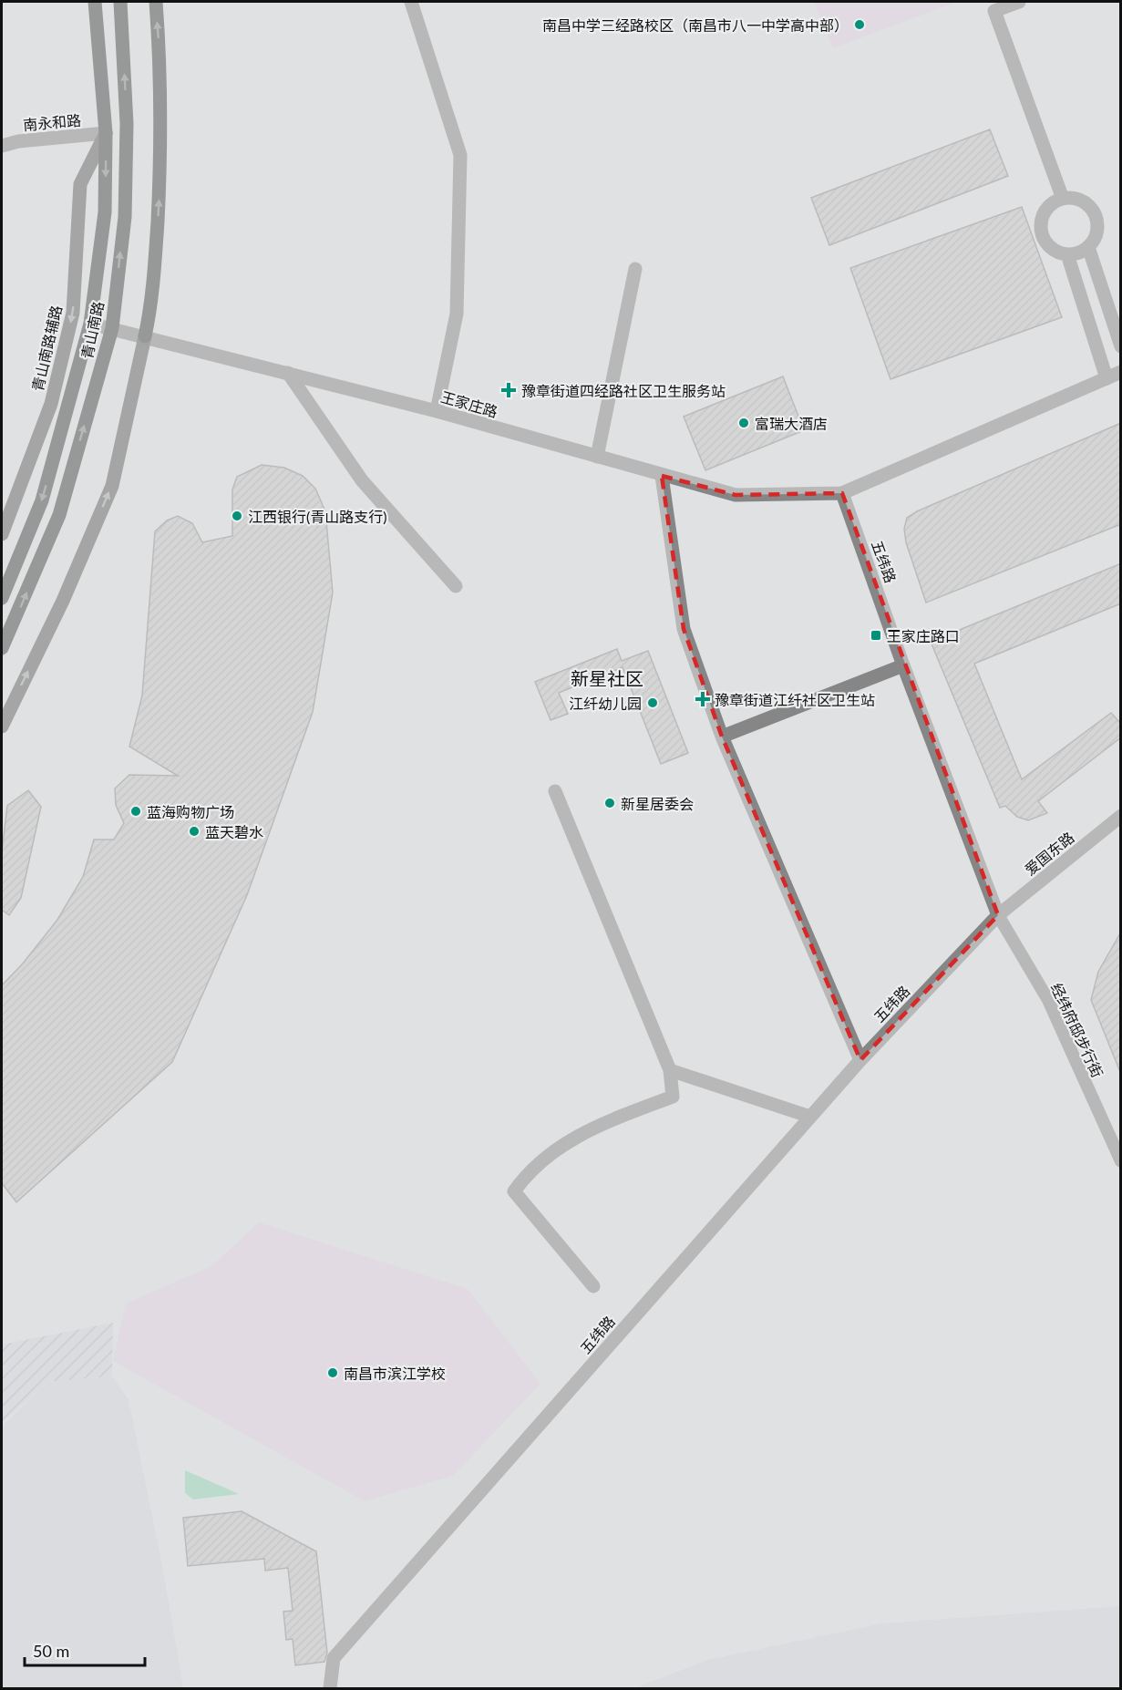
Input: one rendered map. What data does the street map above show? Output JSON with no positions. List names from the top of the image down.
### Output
{
  "streets": {
    "main road": ["青山南路", "青山南路辅路"],
    "street": [
      "南永和路",
      "王家庄路",
      "五纬路",
      "爱国东路",
      "经纬府邸步行街"
    ]
  },
  "crossings": [
    ["南永和路", "青山南路"],
    ["南永和路", "青山南路辅路"],
    ["青山南路", "青山南路辅路"],
    ["青山南路", "王家庄路"],
    ["王家庄路", "五纬路"],
    ["五纬路", "爱国东路"],
    ["五纬路", "经纬府邸步行街"],
    ["爱国东路", "经纬府邸步行街"]
  ],
  "districts": ["新星社区"],
  "places": {
    "other": [
      "南昌中学三经路校区（南昌市八一中学高中部）",
      "富瑞大酒店",
      "江西银行(青山路支行)",
      "江纤幼儿园",
      "新星居委会",
      "蓝海购物广场",
      "蓝天碧水",
      "南昌市滨江学校"
    ],
    "health": ["豫章街道四经路社区卫生服务站", "豫章街道江纤社区卫生站"],
    "transit": ["王家庄路口"]
  },
  "scale_bar": "50 m"
}
